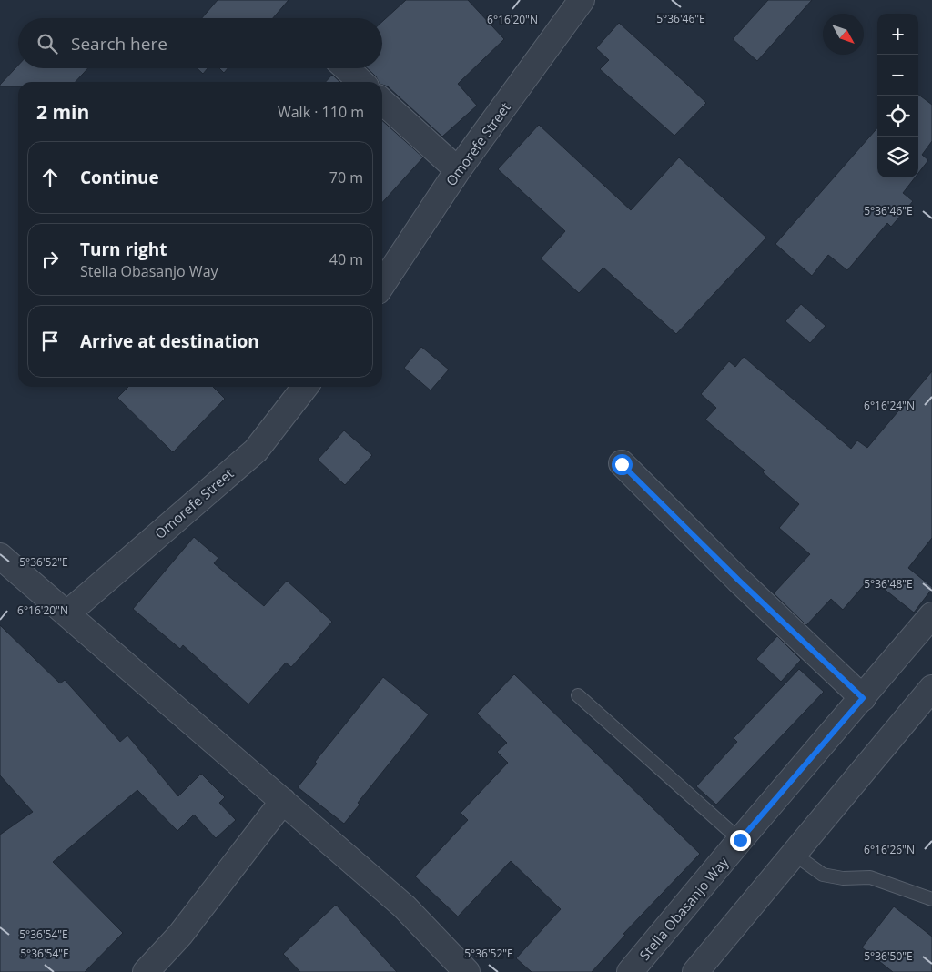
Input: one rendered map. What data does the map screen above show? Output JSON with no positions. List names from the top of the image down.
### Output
{
  "streets": {
    "street": ["Omorefe Street", "Stella Obasanjo Way"]
  },
  "north": "bottom right",
  "page": {
    "map_buttons": ["+", "−"],
    "search": "Search here",
    "heading": ["2 min", "Walk · 110 m"],
    "list": [
      ["Continue", "70 m"],
      ["Turn right", "Stella Obasanjo Way", "40 m"],
      "Arrive at destination"
    ]
  },
  "coordinates": [
    "5°36'46\"E",
    "6°16'20\"N",
    "6°16'24\"N",
    "5°36'52\"E",
    "5°36'48\"E",
    "6°16'26\"N",
    "5°36'54\"E",
    "5°36'50\"E"
  ]
}
